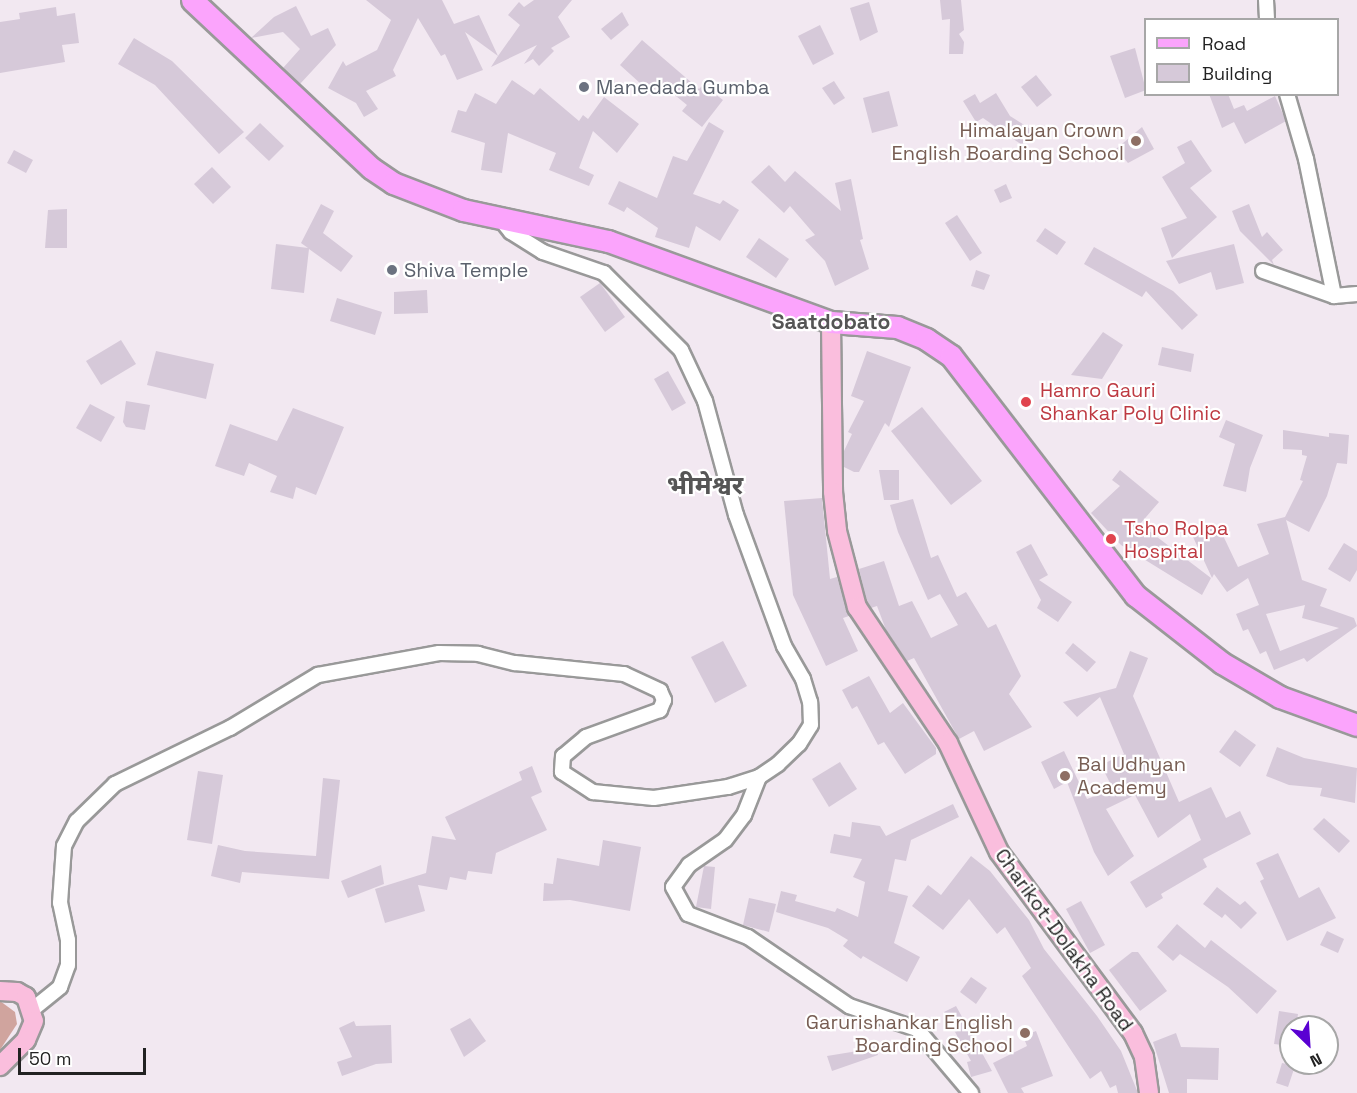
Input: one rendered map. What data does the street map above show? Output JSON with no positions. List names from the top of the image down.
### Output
{
  "streets": {
    "main road": ["Charikot-Dolakha Road"]
  },
  "districts": ["Saatdobato", "भीमेश्वर"],
  "places": [
    "Manedada Gumba",
    "Himalayan Crown English Boarding School",
    "Shiva Temple",
    "Hamro Gauri Shankar Poly Clinic",
    "Tsho Rolpa Hospital",
    "Bal Udhyan Academy",
    "Garurishankar English Boarding School"
  ],
  "legend": ["Road", "Building"],
  "scale_bar": "50 m",
  "north": "bottom right"
}
